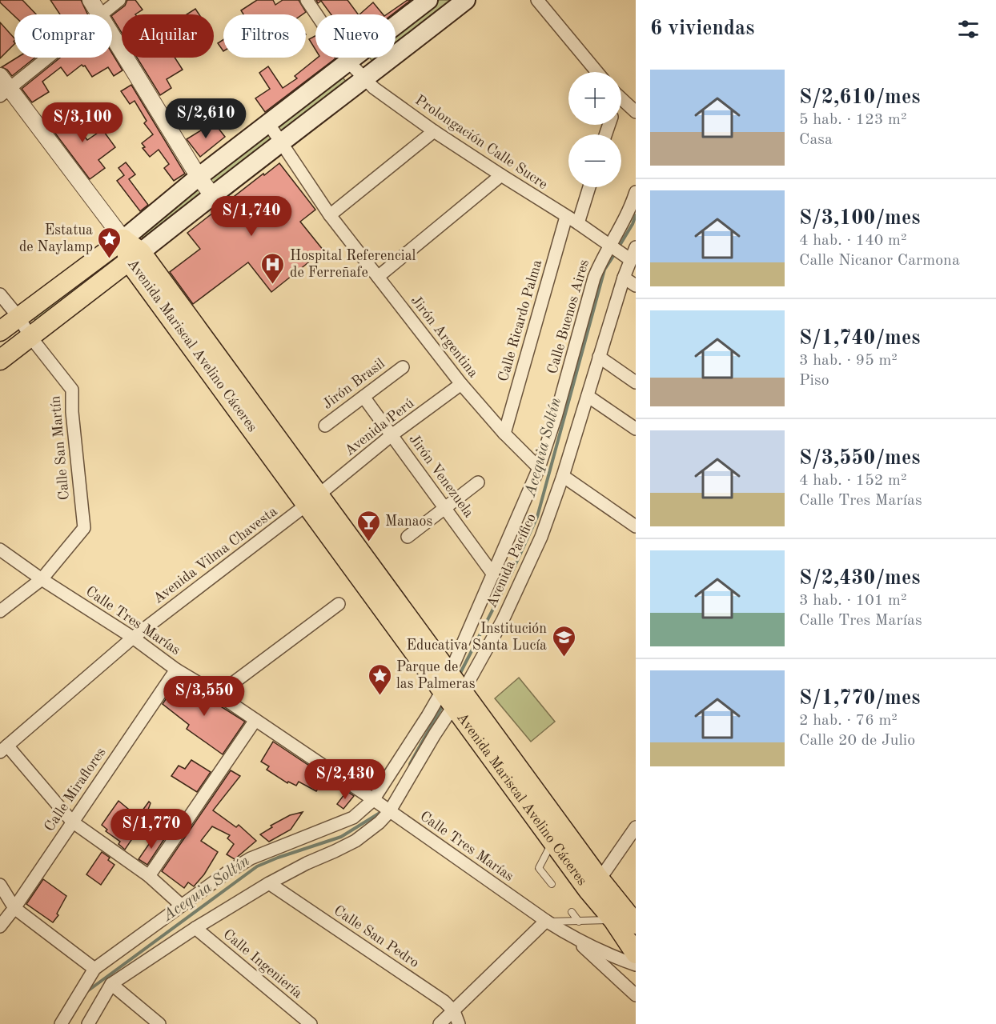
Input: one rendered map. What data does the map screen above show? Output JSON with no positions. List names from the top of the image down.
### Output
{
  "streets": {
    "main road": ["Avenida Mariscal Avelino Cáceres"],
    "street": [
      "Prolongación Calle Sucre",
      "Calle Buenos Aires",
      "Calle Ricardo Palma",
      "Jirón Argentina",
      "Jirón Brasil",
      "Avenida Perú",
      "Calle San Martín",
      "Jirón Venezuela",
      "Avenida Vilma Chavesta",
      "Avenida Pacífico",
      "Calle Tres Marías",
      "Calle Miraflores",
      "Calle San Pedro",
      "Calle Ingeniería"
    ]
  },
  "crossings": [
    ["Prolongación Calle Sucre", "Calle Buenos Aires"],
    ["Prolongación Calle Sucre", "Calle Ricardo Palma"],
    ["Prolongación Calle Sucre", "Avenida Pacífico"],
    ["Calle Buenos Aires", "Jirón Argentina"],
    ["Calle Buenos Aires", "Avenida Mariscal Avelino Cáceres"],
    ["Calle Buenos Aires", "Jirón Venezuela"],
    ["Calle Buenos Aires", "Avenida Pacífico"],
    ["Calle Buenos Aires", "Calle Tres Marías"],
    ["Calle Ricardo Palma", "Jirón Argentina"],
    ["Jirón Argentina", "Avenida Perú"],
    ["Avenida Mariscal Avelino Cáceres", "Avenida Perú"],
    ["Avenida Mariscal Avelino Cáceres", "Avenida Vilma Chavesta"],
    ["Avenida Mariscal Avelino Cáceres", "Avenida Pacífico"],
    ["Jirón Brasil", "Jirón Venezuela"],
    ["Avenida Perú", "Jirón Venezuela"],
    ["Avenida Perú", "Avenida Vilma Chavesta"],
    ["Calle San Martín", "Calle Tres Marías"],
    ["Avenida Vilma Chavesta", "Calle Tres Marías"],
    ["Avenida Pacífico", "Calle Tres Marías"],
    ["Avenida Pacífico", "Calle San Pedro"],
    ["Avenida Pacífico", "Calle Ingeniería"],
    ["Calle Tres Marías", "Calle Miraflores"]
  ],
  "water": ["Acequia Soltín"],
  "places": {
    "place": ["Estatua de Naylamp", "Parque de las Palmeras"],
    "hospital": ["Hospital Referencial de Ferreñafe"],
    "bar": ["Manaos"],
    "school or university": ["Institución Educativa Santa Lucía"]
  },
  "page": {
    "heading": "6 viviendas",
    "chip": [
      "Comprar",
      "Alquilar",
      "Filtros",
      "Nuevo"
    ],
    "list": [
      {
        "name": "S/2,610/mes",
        "note": "5 hab. · 123 m² · Casa"
      },
      {
        "name": "S/3,100/mes",
        "note": "4 hab. · 140 m² · Calle Nicanor Carmona"
      },
      {
        "name": "S/1,740/mes",
        "note": "3 hab. · 95 m² · Piso"
      },
      {
        "name": "S/3,550/mes",
        "note": "4 hab. · 152 m² · Calle Tres Marías"
      },
      {
        "name": "S/2,430/mes",
        "note": "3 hab. · 101 m² · Calle Tres Marías"
      },
      {
        "name": "S/1,770/mes",
        "note": "2 hab. · 76 m² · Calle 20 de Julio"
      }
    ],
    "map_buttons": ["+", "−"],
    "price": [
      "S/2,610",
      "S/3,100",
      "S/1,740",
      "S/3,550",
      "S/2,430",
      "S/1,770"
    ]
  }
}
